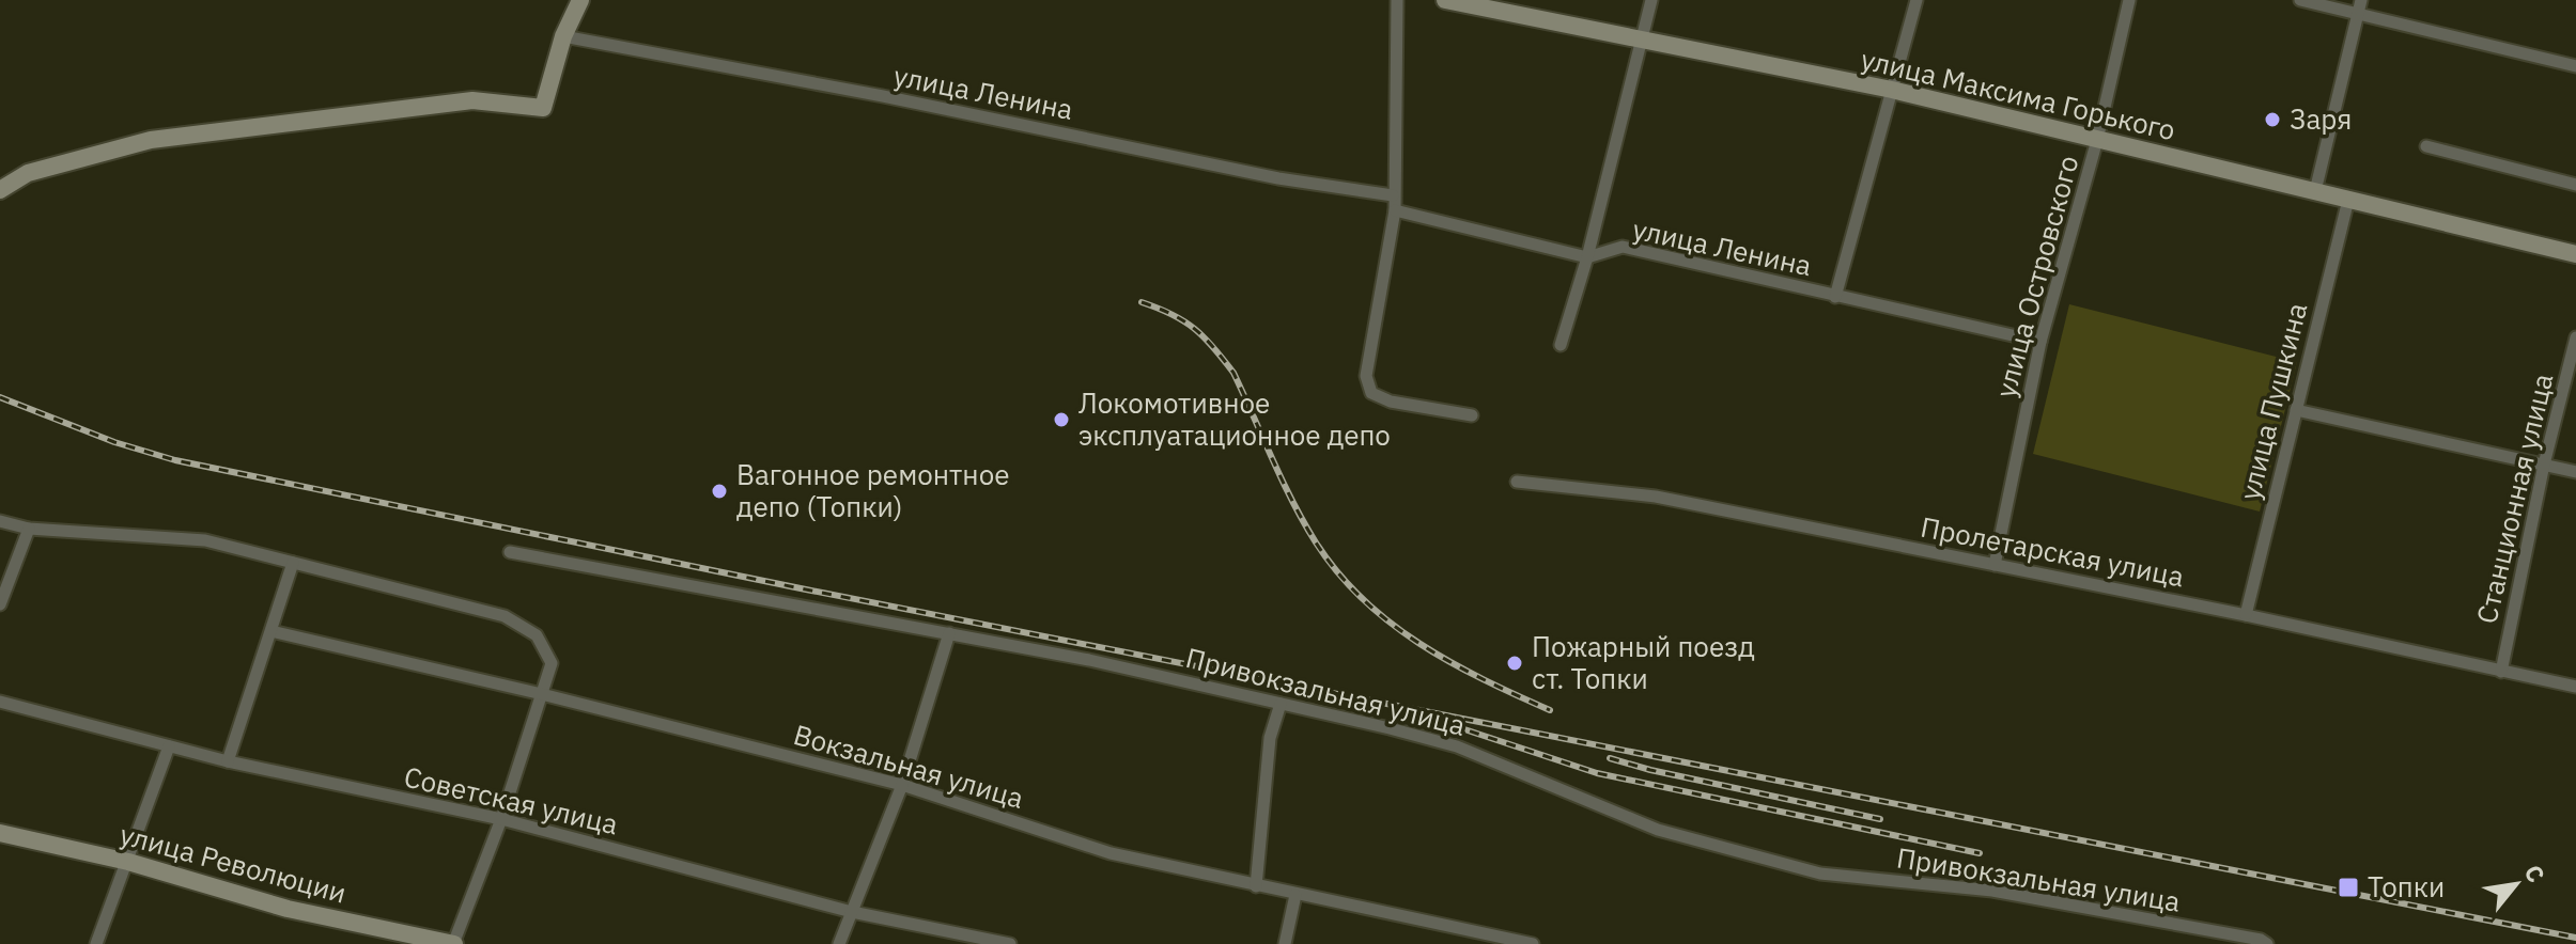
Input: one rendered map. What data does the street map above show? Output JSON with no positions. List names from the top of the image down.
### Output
{
  "streets": {
    "street": [
      "улица Ленина",
      "улица Максима Горького",
      "улица Островского",
      "улица Пушкина",
      "Станционная улица",
      "Пролетарская улица",
      "Привокзальная улица",
      "Вокзальная улица",
      "Советская улица",
      "улица Революции"
    ]
  },
  "crossings": [
    ["улица Ленина", "улица Островского"],
    ["улица Максима Горького", "улица Островского"],
    ["улица Максима Горького", "улица Пушкина"],
    ["улица Островского", "Пролетарская улица"],
    ["улица Пушкина", "Пролетарская улица"],
    ["Станционная улица", "Пролетарская улица"]
  ],
  "places": {
    "other": [
      "Заря",
      "Локомотивное эксплуатационное депо",
      "Вагонное ремонтное депо (Топки)",
      "Пожарный поезд ст. Топки"
    ],
    "transit": ["Топки"]
  },
  "north": "top right"
}
